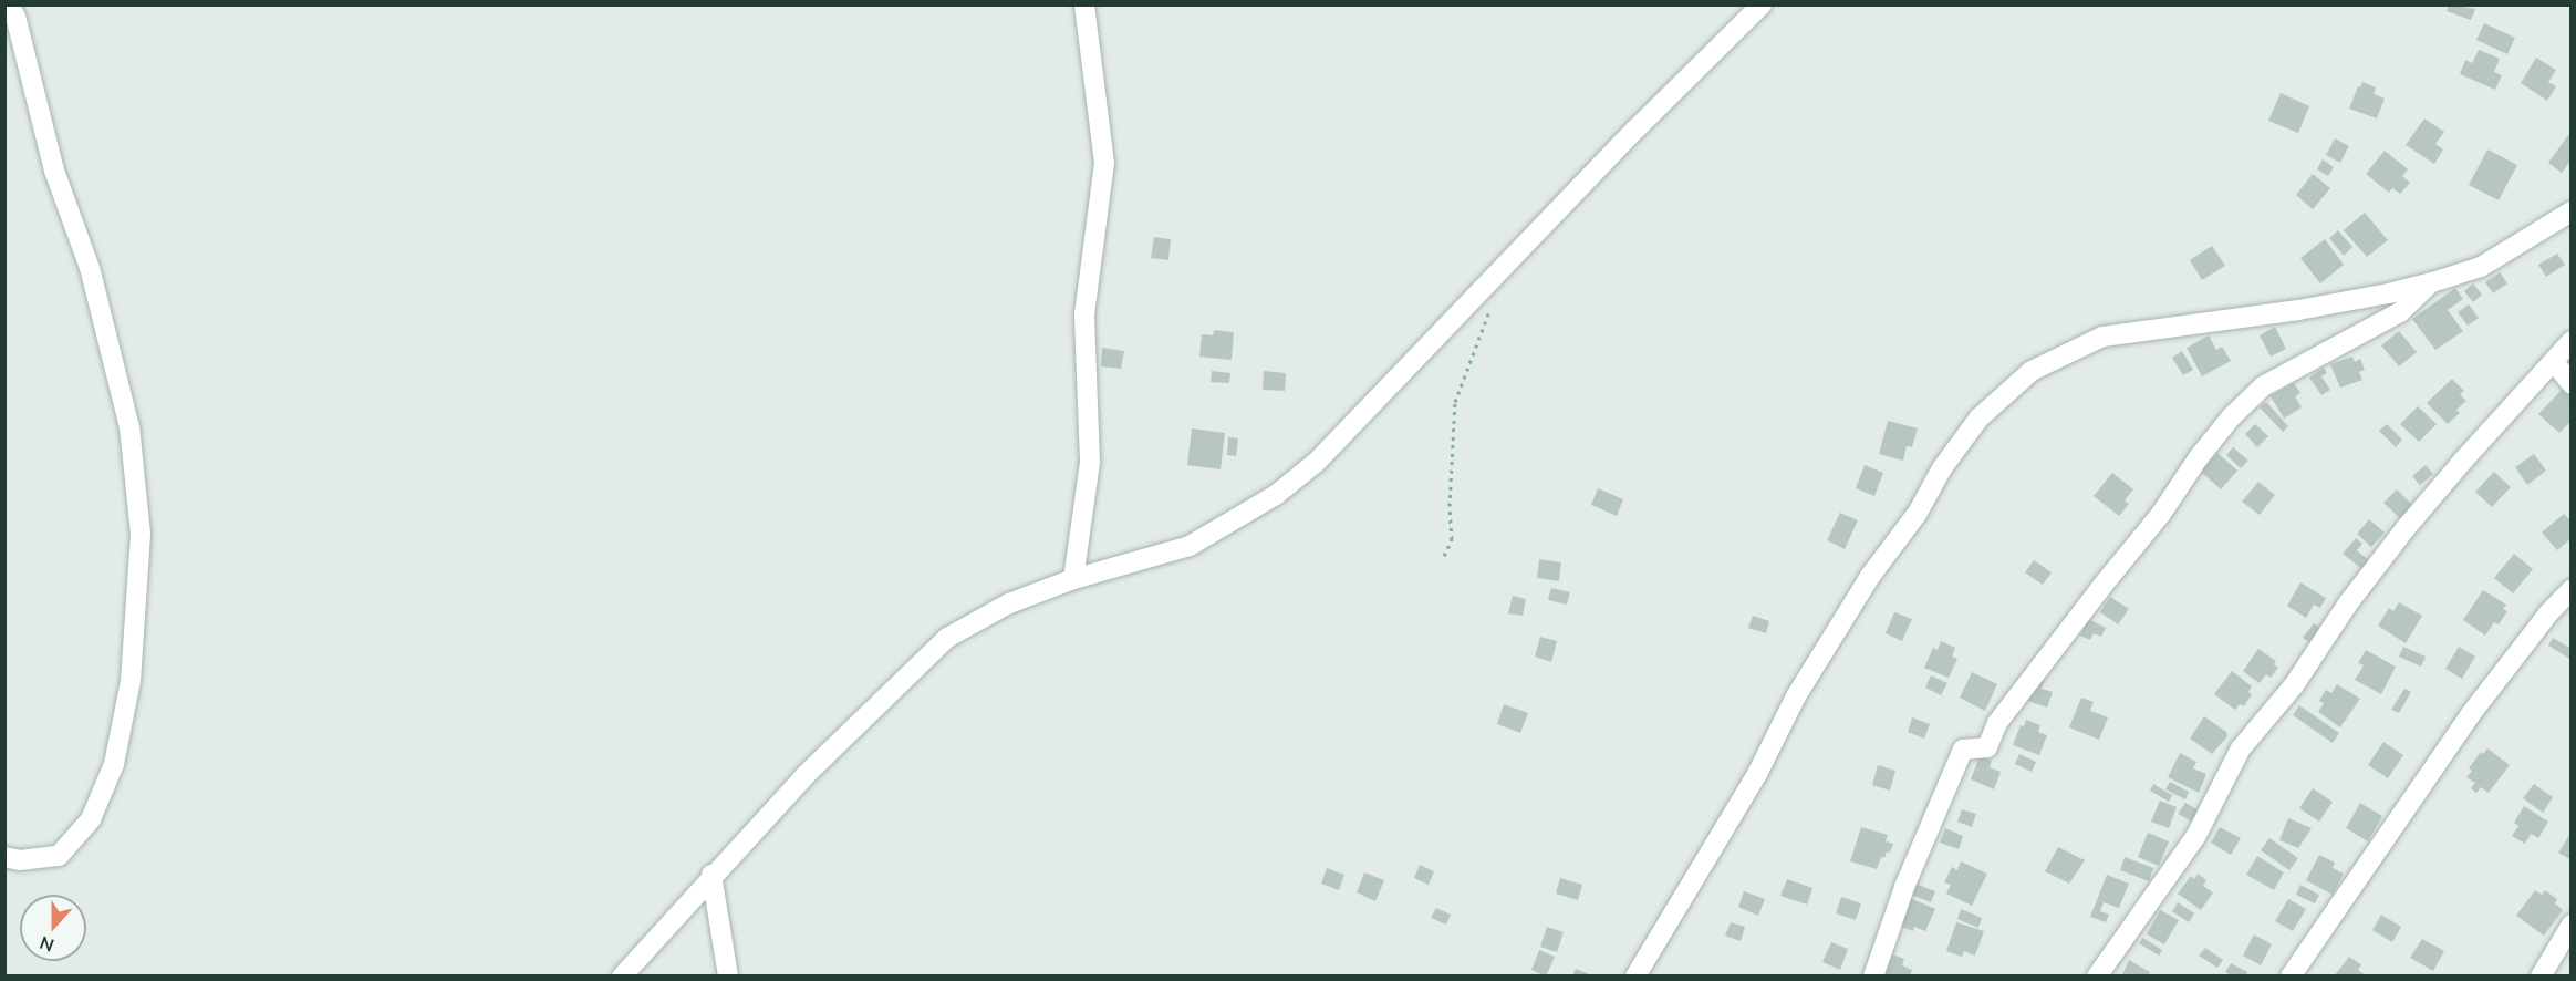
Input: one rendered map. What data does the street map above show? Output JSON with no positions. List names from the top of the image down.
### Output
{
  "north": "bottom"
}
